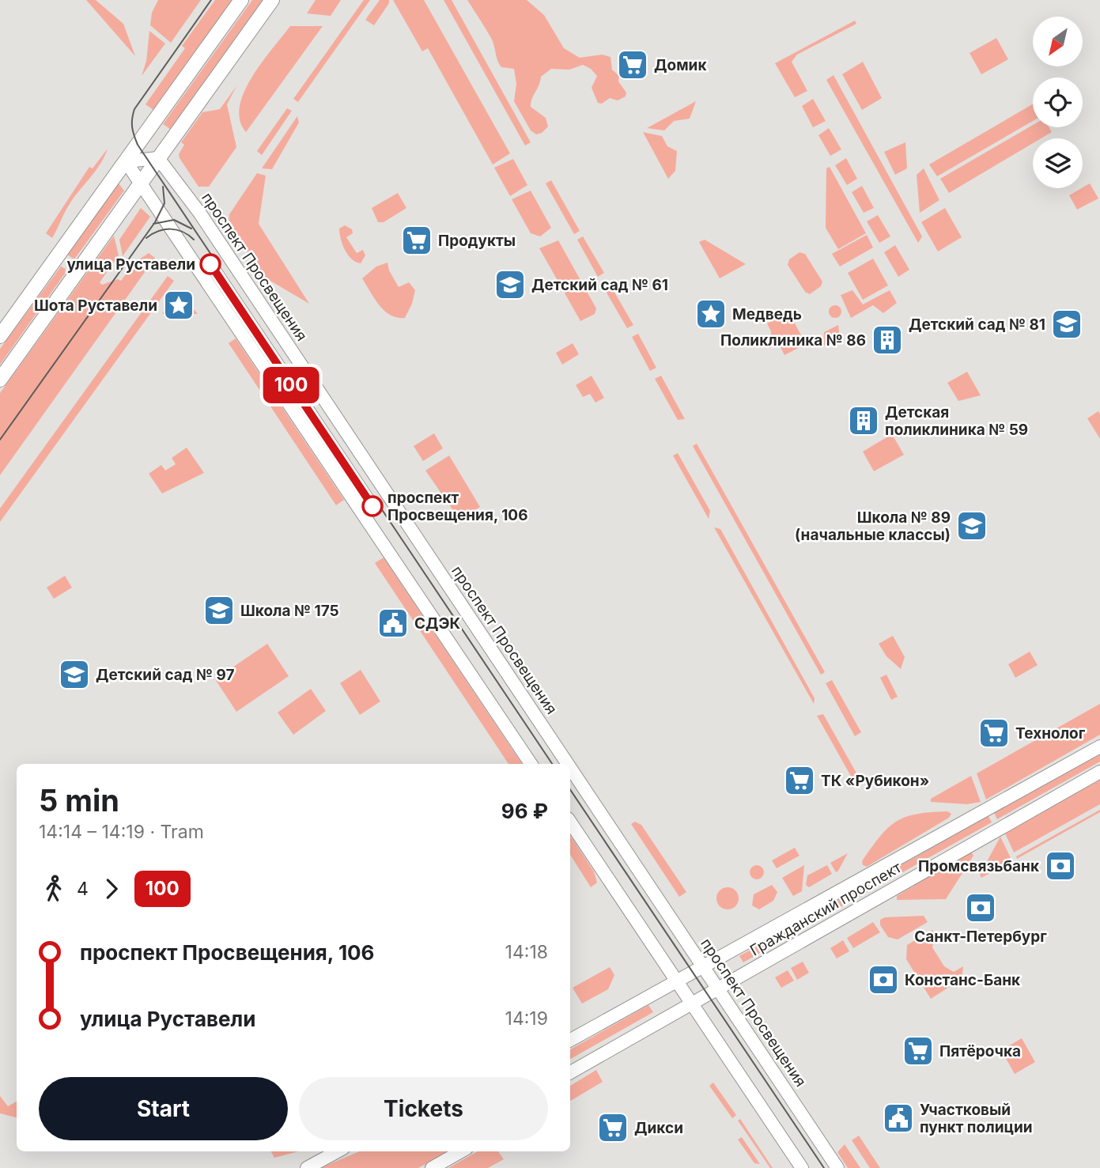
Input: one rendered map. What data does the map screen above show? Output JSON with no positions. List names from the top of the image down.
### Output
{
  "streets": {
    "main road": ["проспект Просвещения", "Гражданский проспект"]
  },
  "crossings": [
    ["проспект Просвещения", "Гражданский проспект"]
  ],
  "places": {
    "supermarket": [
      "Домик",
      "Продукты",
      "Технолог",
      "ТК «Рубикон»",
      "Пятёрочка",
      "Дикси"
    ],
    "other": ["улица Руставели", "проспект Просвещения, 106"],
    "school or university": [
      "Детский сад № 61",
      "Детский сад № 81",
      "Школа № 89 (начальные классы)",
      "Школа № 175",
      "Детский сад № 97"
    ],
    "place": ["Шота Руставели", "Медведь"],
    "building": ["Поликлиника № 86", "Детская поликлиника № 59"],
    "public building": ["СДЭК", "Участковый пункт полиции"],
    "bank": ["Промсвязьбанк", "Санкт-Петербург", "Констанс-Банк"]
  },
  "lines": ["tram line 100"],
  "north": "bottom left",
  "page": {
    "on_map": "100",
    "heading": ["5 min", "14:14 – 14:19 · Tram", "96 ₽"],
    "legs": ["4", "100"],
    "list": [
      {
        "name": "проспект Просвещения, 106",
        "value": "14:18"
      },
      {
        "name": "улица Руставели",
        "value": "14:19"
      }
    ],
    "buttons": ["Start", "Tickets"]
  }
}
